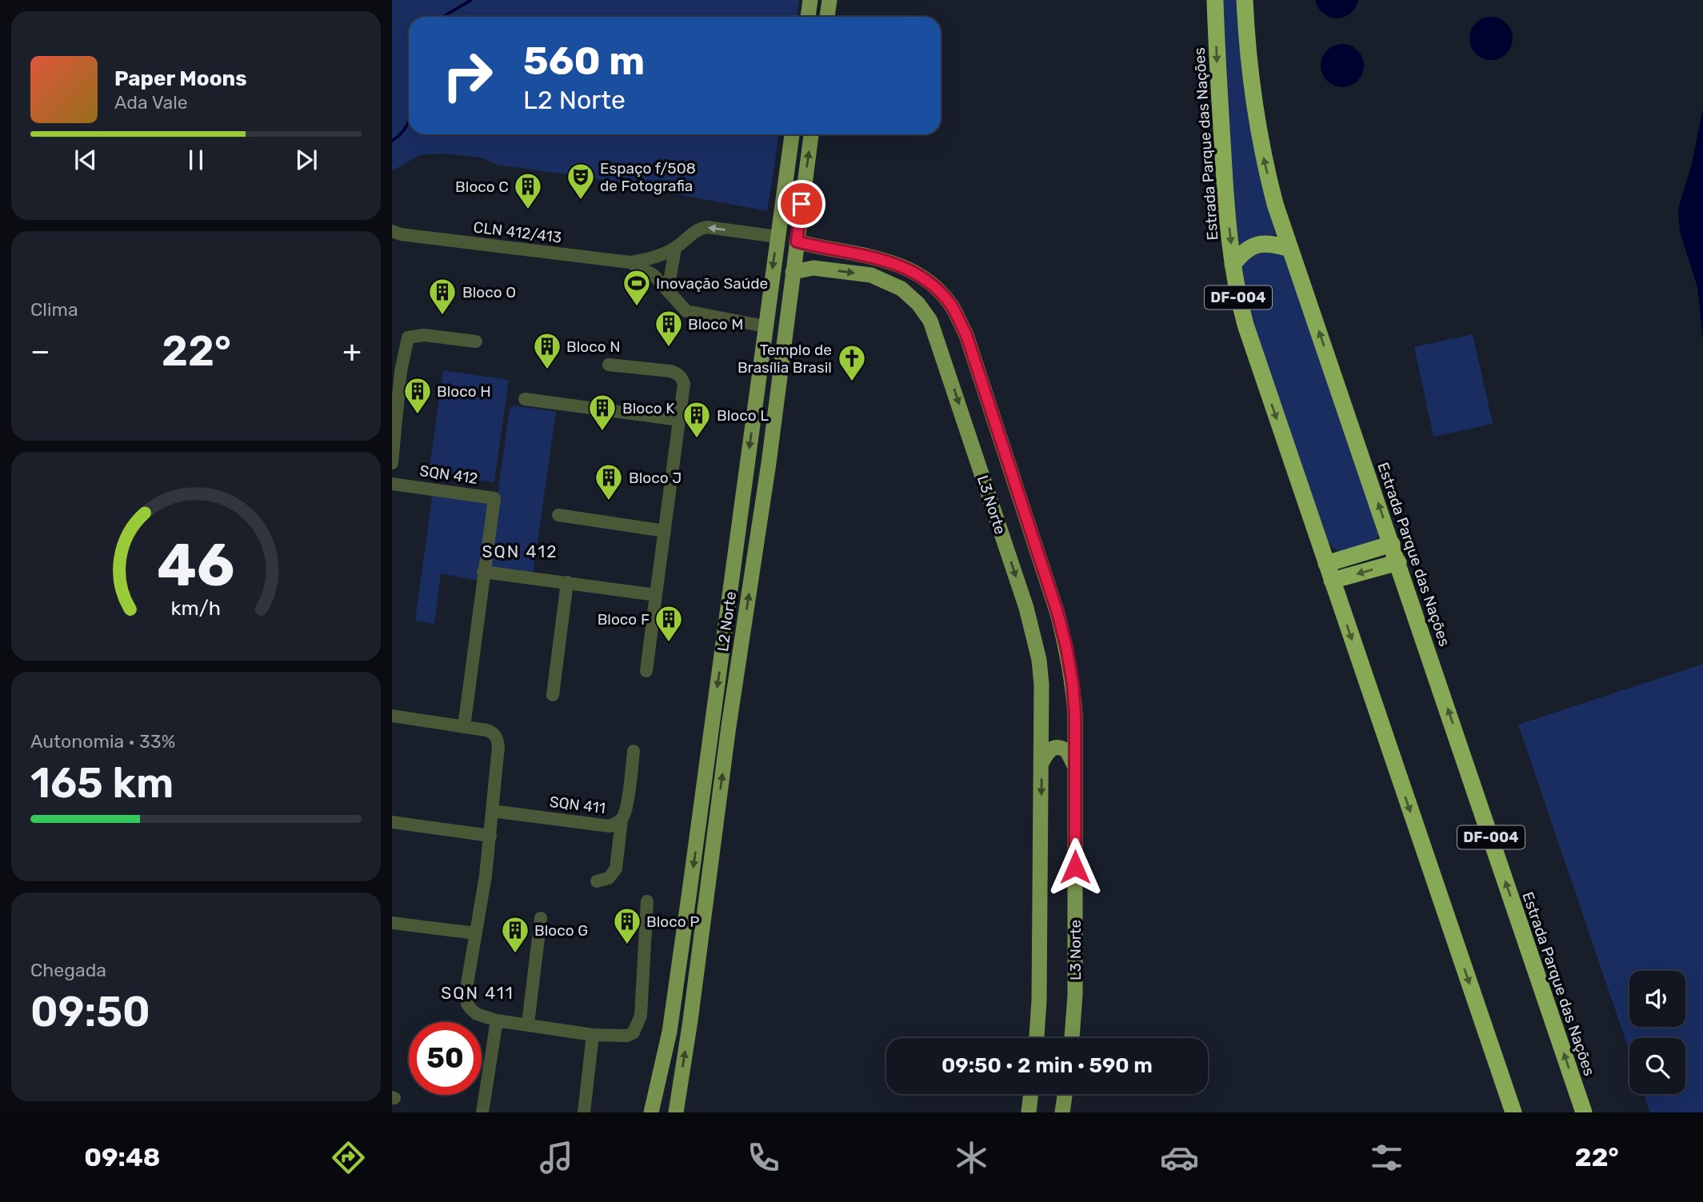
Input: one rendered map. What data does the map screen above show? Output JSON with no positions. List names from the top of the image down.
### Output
{
  "streets": {
    "highway": ["Estrada Parque das Nações", "DF-004"],
    "main road": ["L3 Norte", "L2 Norte"],
    "street": ["CLN 412/413", "SQN 412", "SQN 411"]
  },
  "crossings": [
    ["L3 Norte", "L2 Norte"]
  ],
  "districts": ["SQN 412", "SQN 411"],
  "places": {
    "theatre": ["Espaço f/508 de Fotografia"],
    "building": [
      "Bloco C",
      "Bloco O",
      "Bloco M",
      "Bloco N",
      "Bloco H",
      "Bloco K",
      "Bloco L",
      "Bloco J",
      "Bloco F",
      "Bloco P",
      "Bloco G"
    ],
    "sports": ["Inovação Saúde"],
    "church": ["Templo de Brasília Brasil"]
  },
  "page": {
    "turn": ["560 m", "L2 Norte"],
    "song": ["Paper Moons", "Ada Vale"],
    "tile": [
      "Clima",
      ["Autonomia · 33%", "165 km"],
      ["Chegada", "09:50"]
    ],
    "heat": ["−", "22°", "+"],
    "limit": "50",
    "trip": "09:50 · 2 min · 590 m",
    "tabs": ["09:48", "22°"],
    "gauge": ["46", "km/h"]
  }
}
